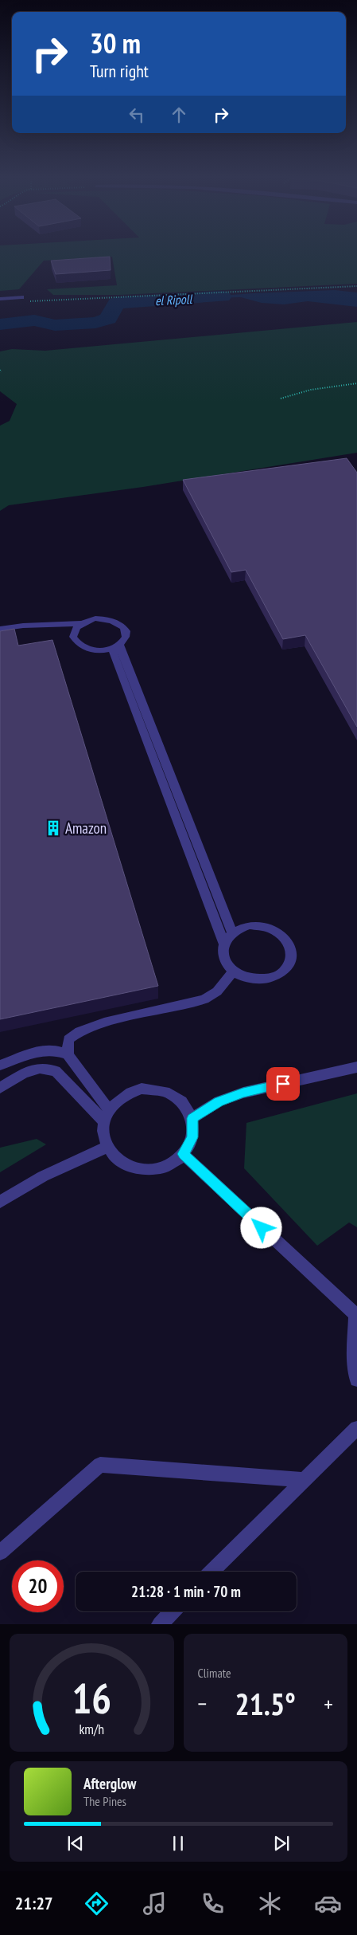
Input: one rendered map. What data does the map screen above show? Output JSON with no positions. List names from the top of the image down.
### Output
{
  "water": ["el Ripoll"],
  "places": {
    "building": ["Amazon"]
  },
  "page": {
    "turn": ["30 m", "Turn right"],
    "limit": "20",
    "trip": "21:28 · 1 min · 70 m",
    "tile": "Climate",
    "heat": ["−", "21.5°", "+"],
    "song": ["Afterglow", "The Pines"],
    "tabs": "21:27",
    "gauge": ["16", "km/h"]
  }
}
